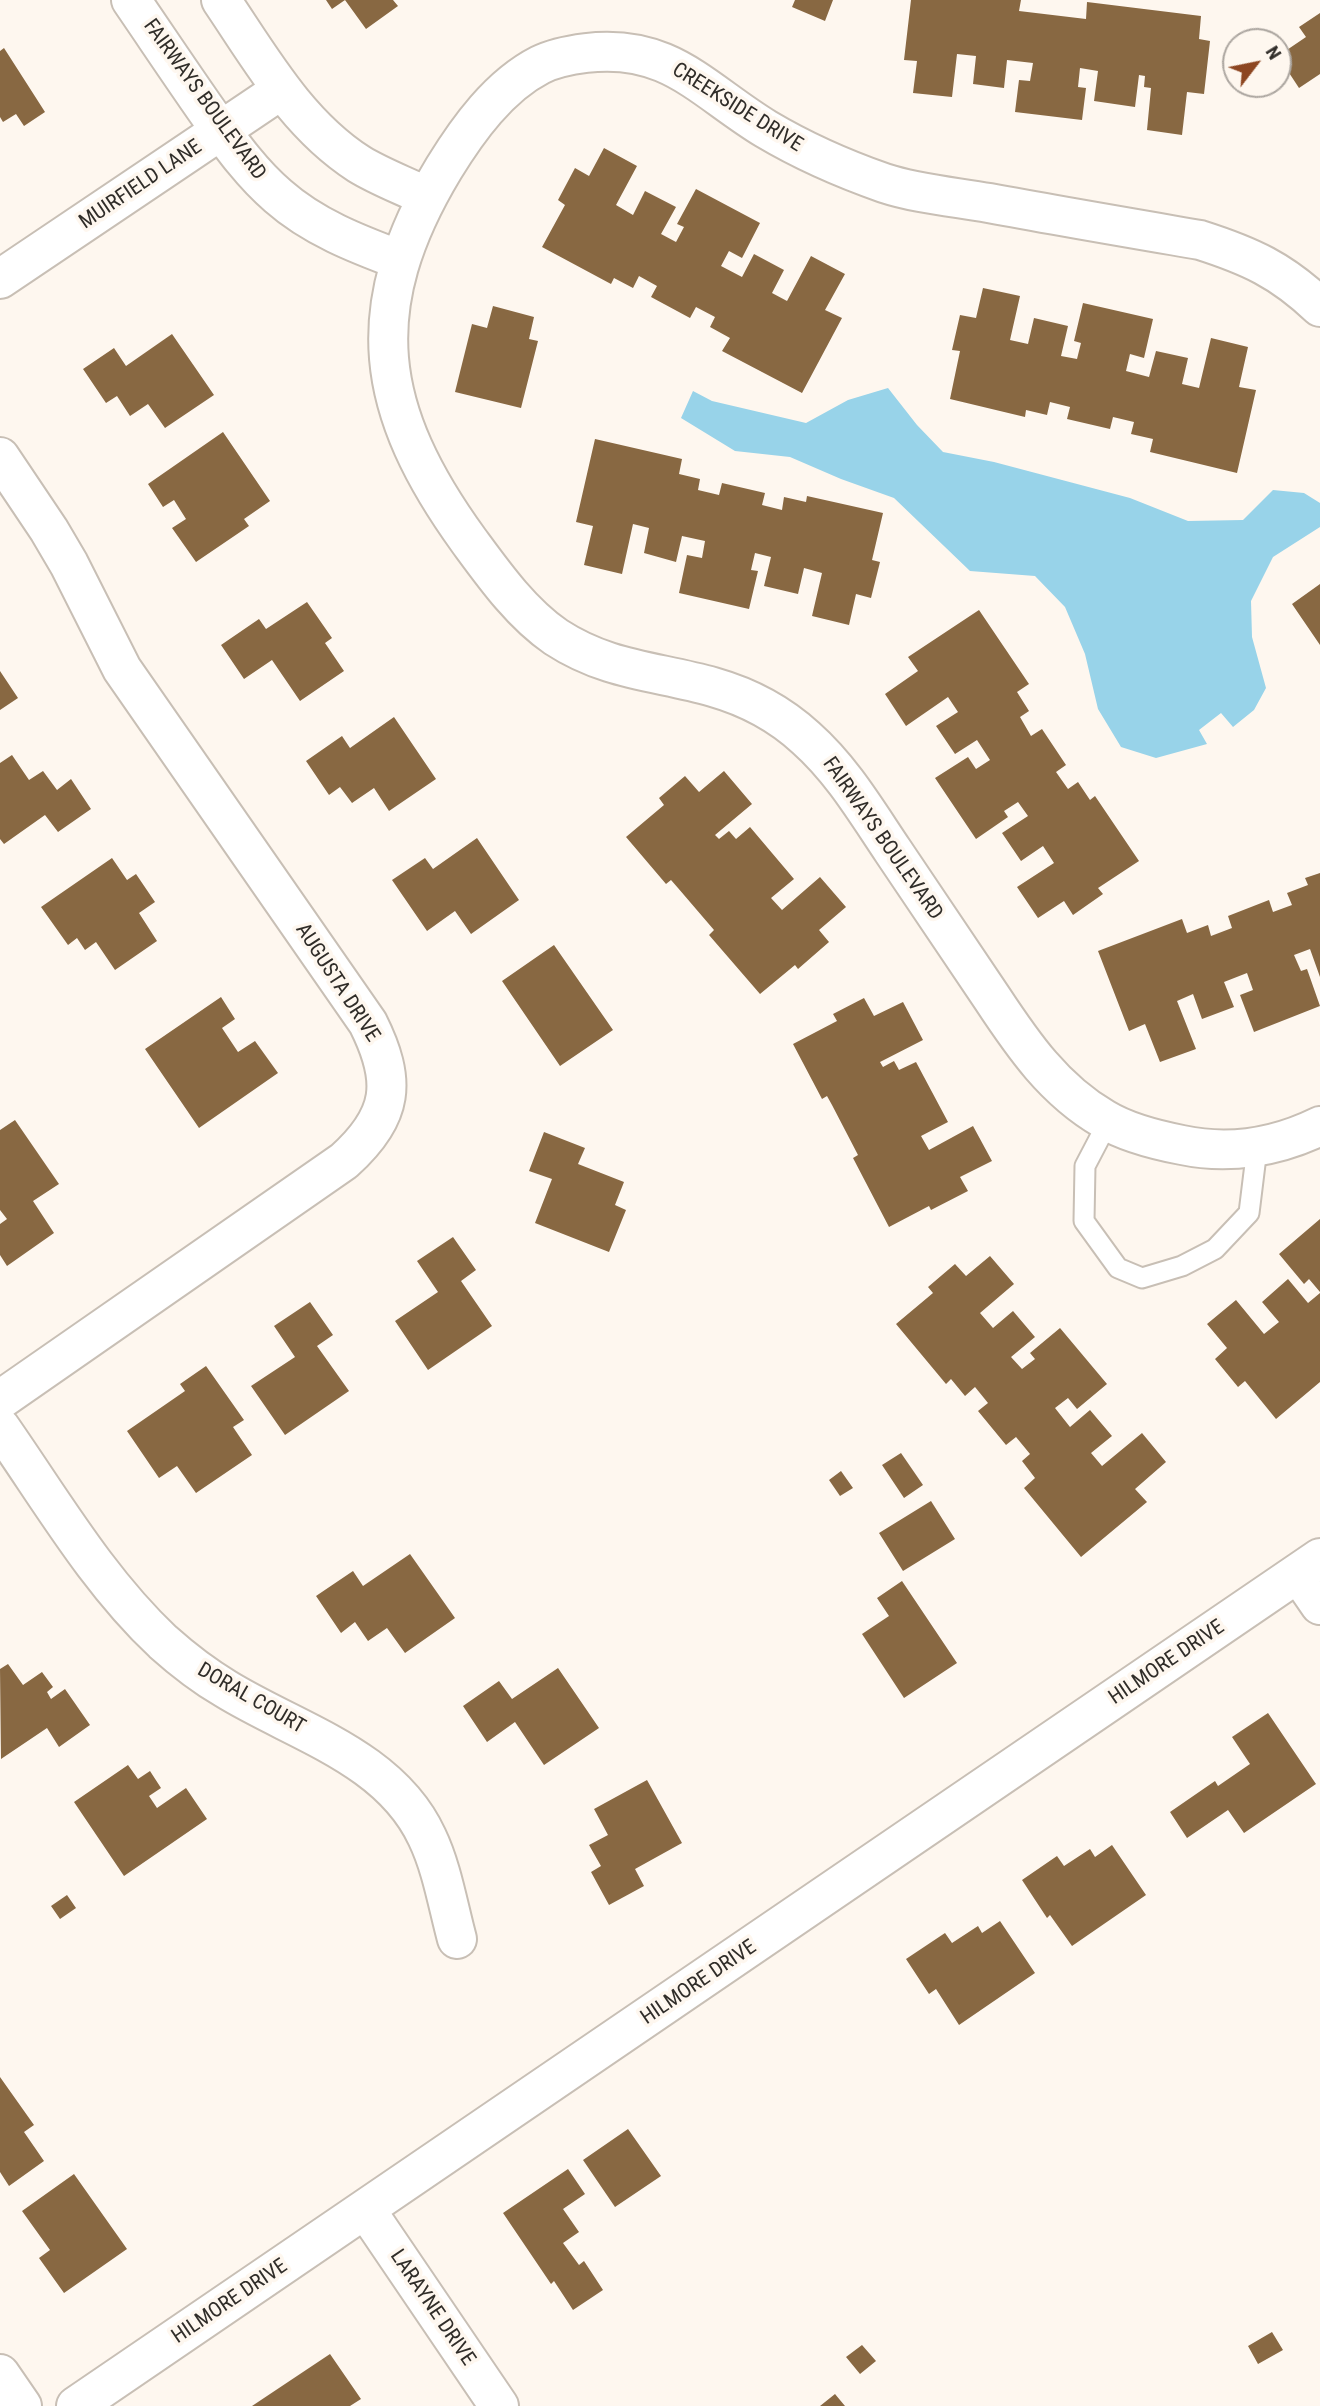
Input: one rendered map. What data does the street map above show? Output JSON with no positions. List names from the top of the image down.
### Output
{
  "streets": {
    "street": [
      "FAIRWAYS BOULEVARD",
      "CREEKSIDE DRIVE",
      "MUIRFIELD LANE",
      "AUGUSTA DRIVE",
      "HILMORE DRIVE",
      "DORAL COURT",
      "LARAYNE DRIVE"
    ]
  },
  "crossings": [
    ["FAIRWAYS BOULEVARD", "CREEKSIDE DRIVE"],
    ["FAIRWAYS BOULEVARD", "MUIRFIELD LANE"],
    ["HILMORE DRIVE", "LARAYNE DRIVE"]
  ],
  "north": "top right"
}
